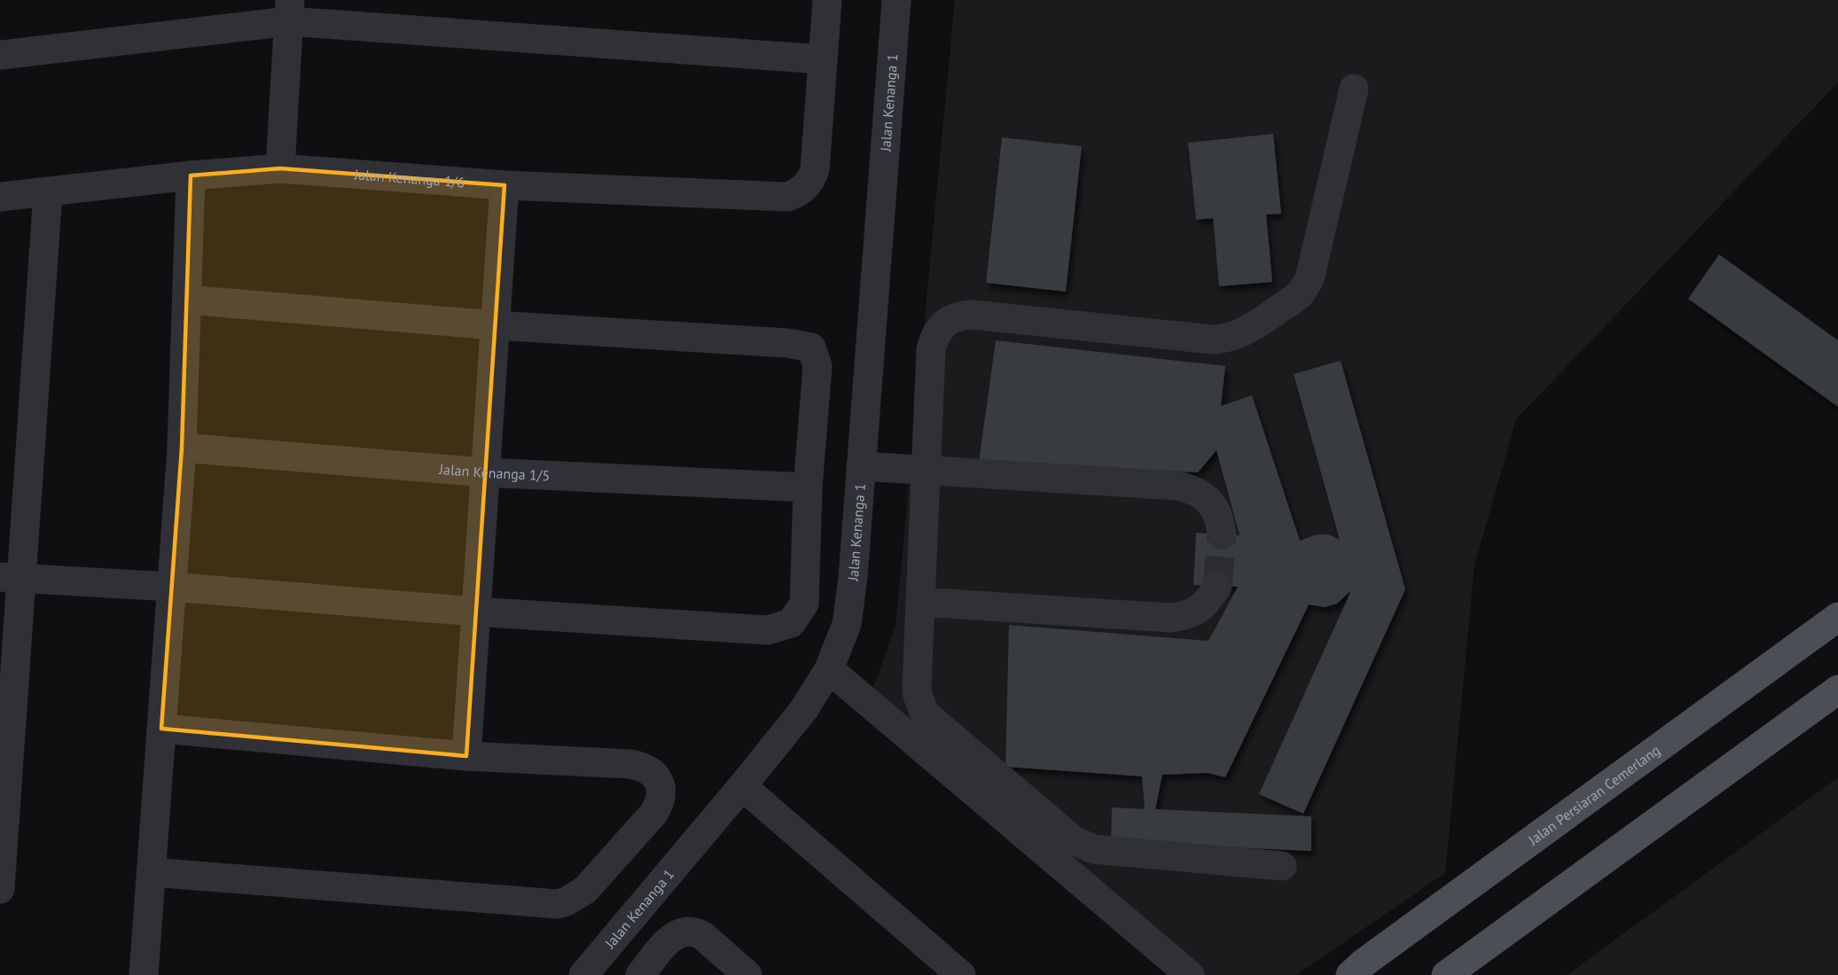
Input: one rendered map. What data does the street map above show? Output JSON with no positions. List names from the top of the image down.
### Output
{
  "streets": {
    "main road": ["Jalan Persiaran Cemerlang"],
    "street": ["Jalan Kenanga 1", "Jalan Kenanga 1/6", "Jalan Kenanga 1/5"]
  }
}
